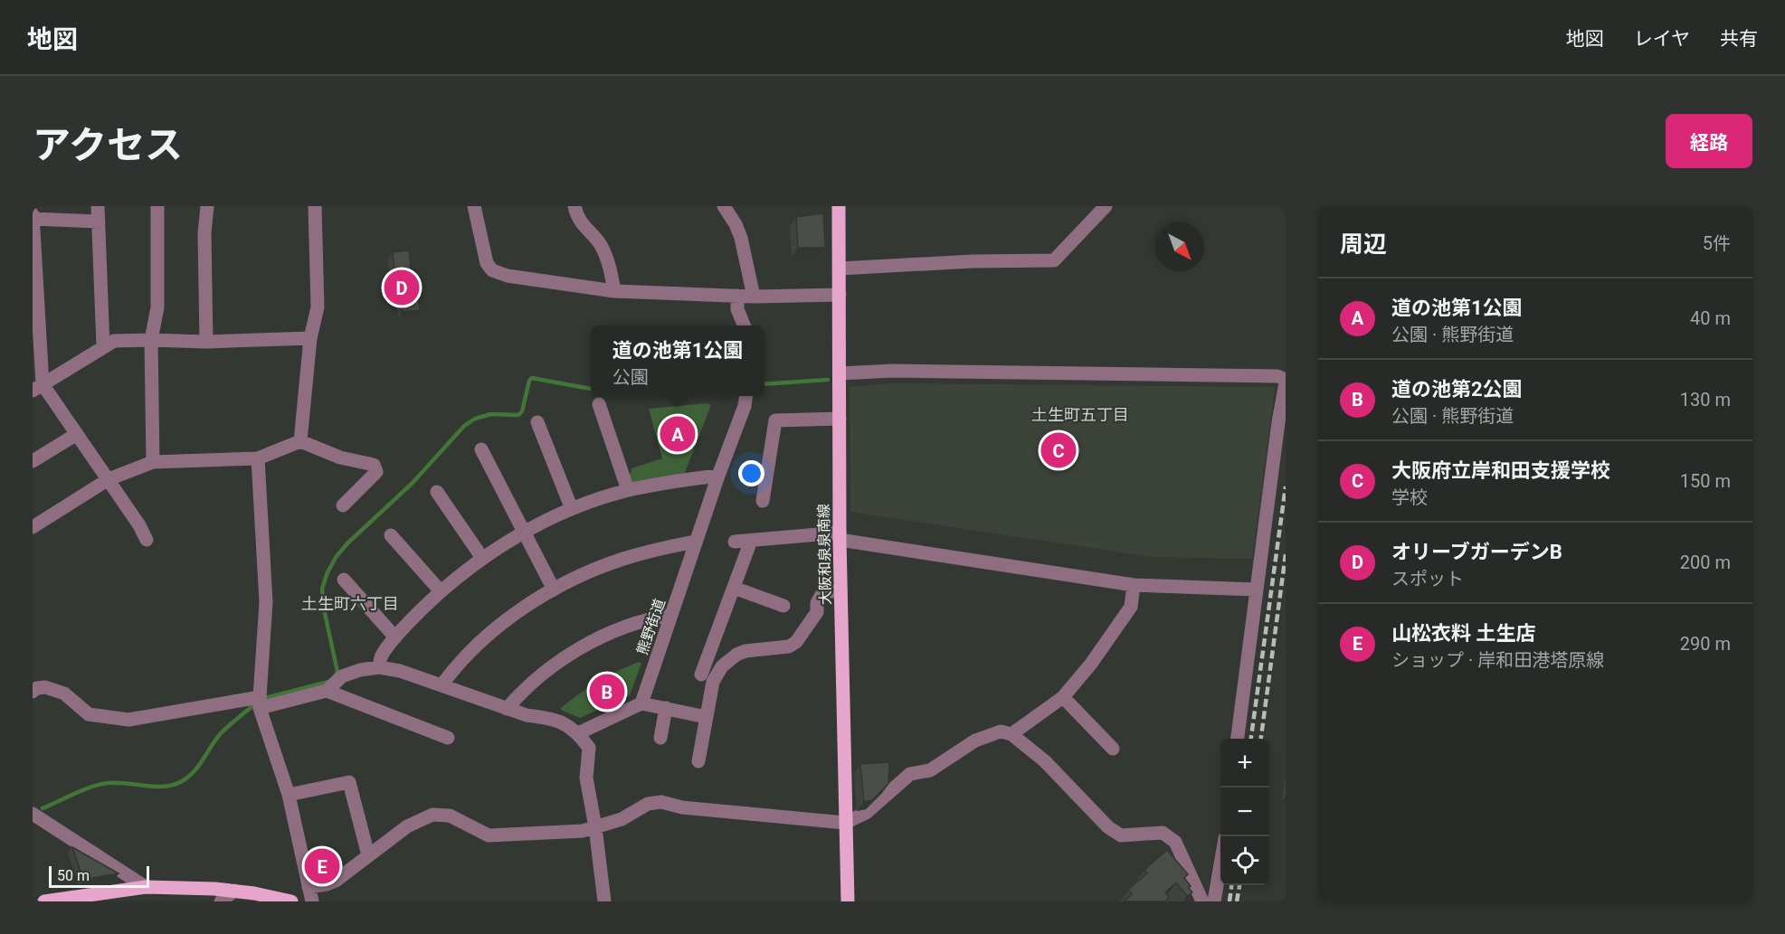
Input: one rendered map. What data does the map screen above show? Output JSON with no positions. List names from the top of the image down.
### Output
{
  "streets": {
    "main road": ["大阪和泉泉南線"],
    "street": ["熊野街道"]
  },
  "districts": ["土生町五丁目", "土生町六丁目"],
  "scale_bar": "50 m",
  "north": "bottom right",
  "page": {
    "header": "地図",
    "nav": ["地図", "レイヤ", "共有"],
    "title": "アクセス",
    "buttons": "経路",
    "heading": ["周辺", "5件"],
    "pins": [
      "D",
      "A",
      "C",
      "B",
      "E"
    ],
    "list": [
      {
        "mark": "A",
        "name": "道の池第1公園",
        "note": "公園 · 熊野街道",
        "value": "40 m"
      },
      {
        "mark": "B",
        "name": "道の池第2公園",
        "note": "公園 · 熊野街道",
        "value": "130 m"
      },
      {
        "mark": "C",
        "name": "大阪府立岸和田支援学校",
        "note": "学校",
        "value": "150 m"
      },
      {
        "mark": "D",
        "name": "オリーブガーデンB",
        "note": "スポット",
        "value": "200 m"
      },
      {
        "mark": "E",
        "name": "山松衣料 土生店",
        "note": "ショップ · 岸和田港塔原線",
        "value": "290 m"
      }
    ],
    "popup": ["道の池第1公園", "公園"],
    "map_buttons": ["+", "−"],
    "scale": "50 m"
  }
}
